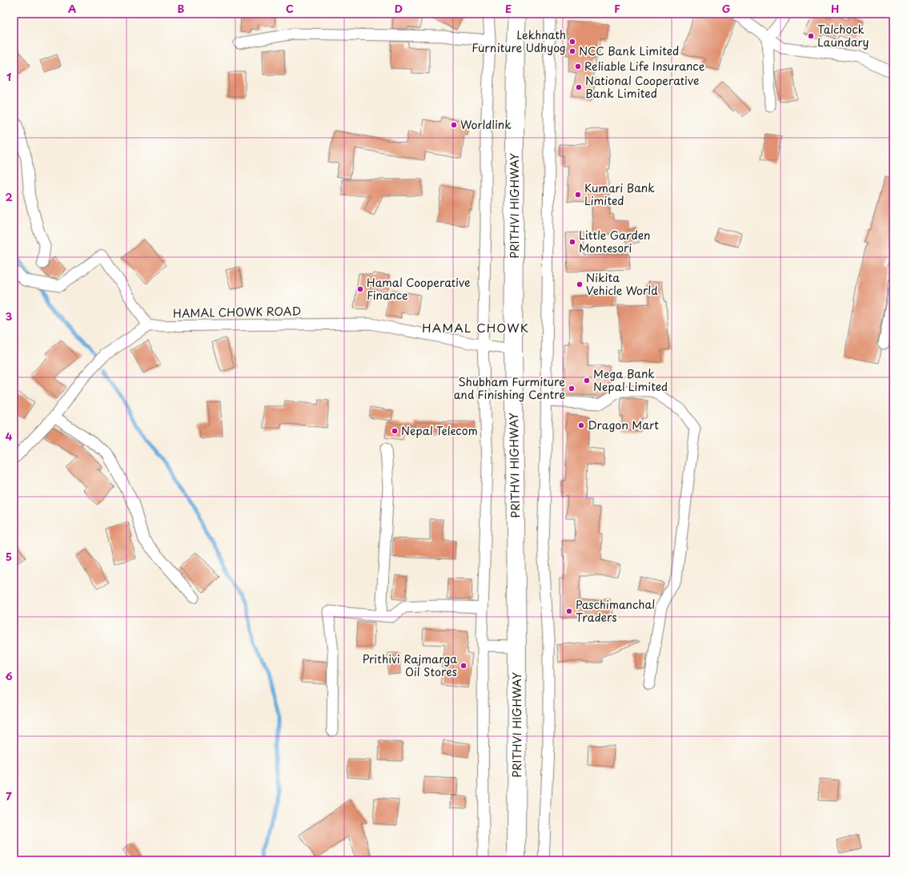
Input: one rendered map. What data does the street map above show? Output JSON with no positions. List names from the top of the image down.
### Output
{
  "streets": {
    "highway": ["PRITHVI HIGHWAY"],
    "street": ["HAMAL CHOWK ROAD"]
  },
  "crossings": [
    ["PRITHVI HIGHWAY", "HAMAL CHOWK ROAD"]
  ],
  "districts": ["HAMAL CHOWK"],
  "places": [
    "Talchock Laundary",
    "Lekhnath Furniture Udhyog",
    "NCC Bank Limited",
    "Reliable Life Insurance",
    "National Cooperative Bank Limited",
    "Worldlink",
    "Kumari Bank Limited",
    "Little Garden Montesori",
    "Nikita Vehicle World",
    "Hamal Cooperative Finance",
    "Mega Bank Nepal Limited",
    "Shubham Furmiture and Finishing Centre",
    "Dragon Mart",
    "Nepal Telecom",
    "Paschimanchal Traders",
    "Prithivi Rajmarga Oil Stores"
  ],
  "grid": {
    "columns": [
      "A",
      "B",
      "C",
      "D",
      "E",
      "F",
      "G",
      "H"
    ],
    "rows": [
      "1",
      "2",
      "3",
      "4",
      "5",
      "6",
      "7"
    ]
  }
}
